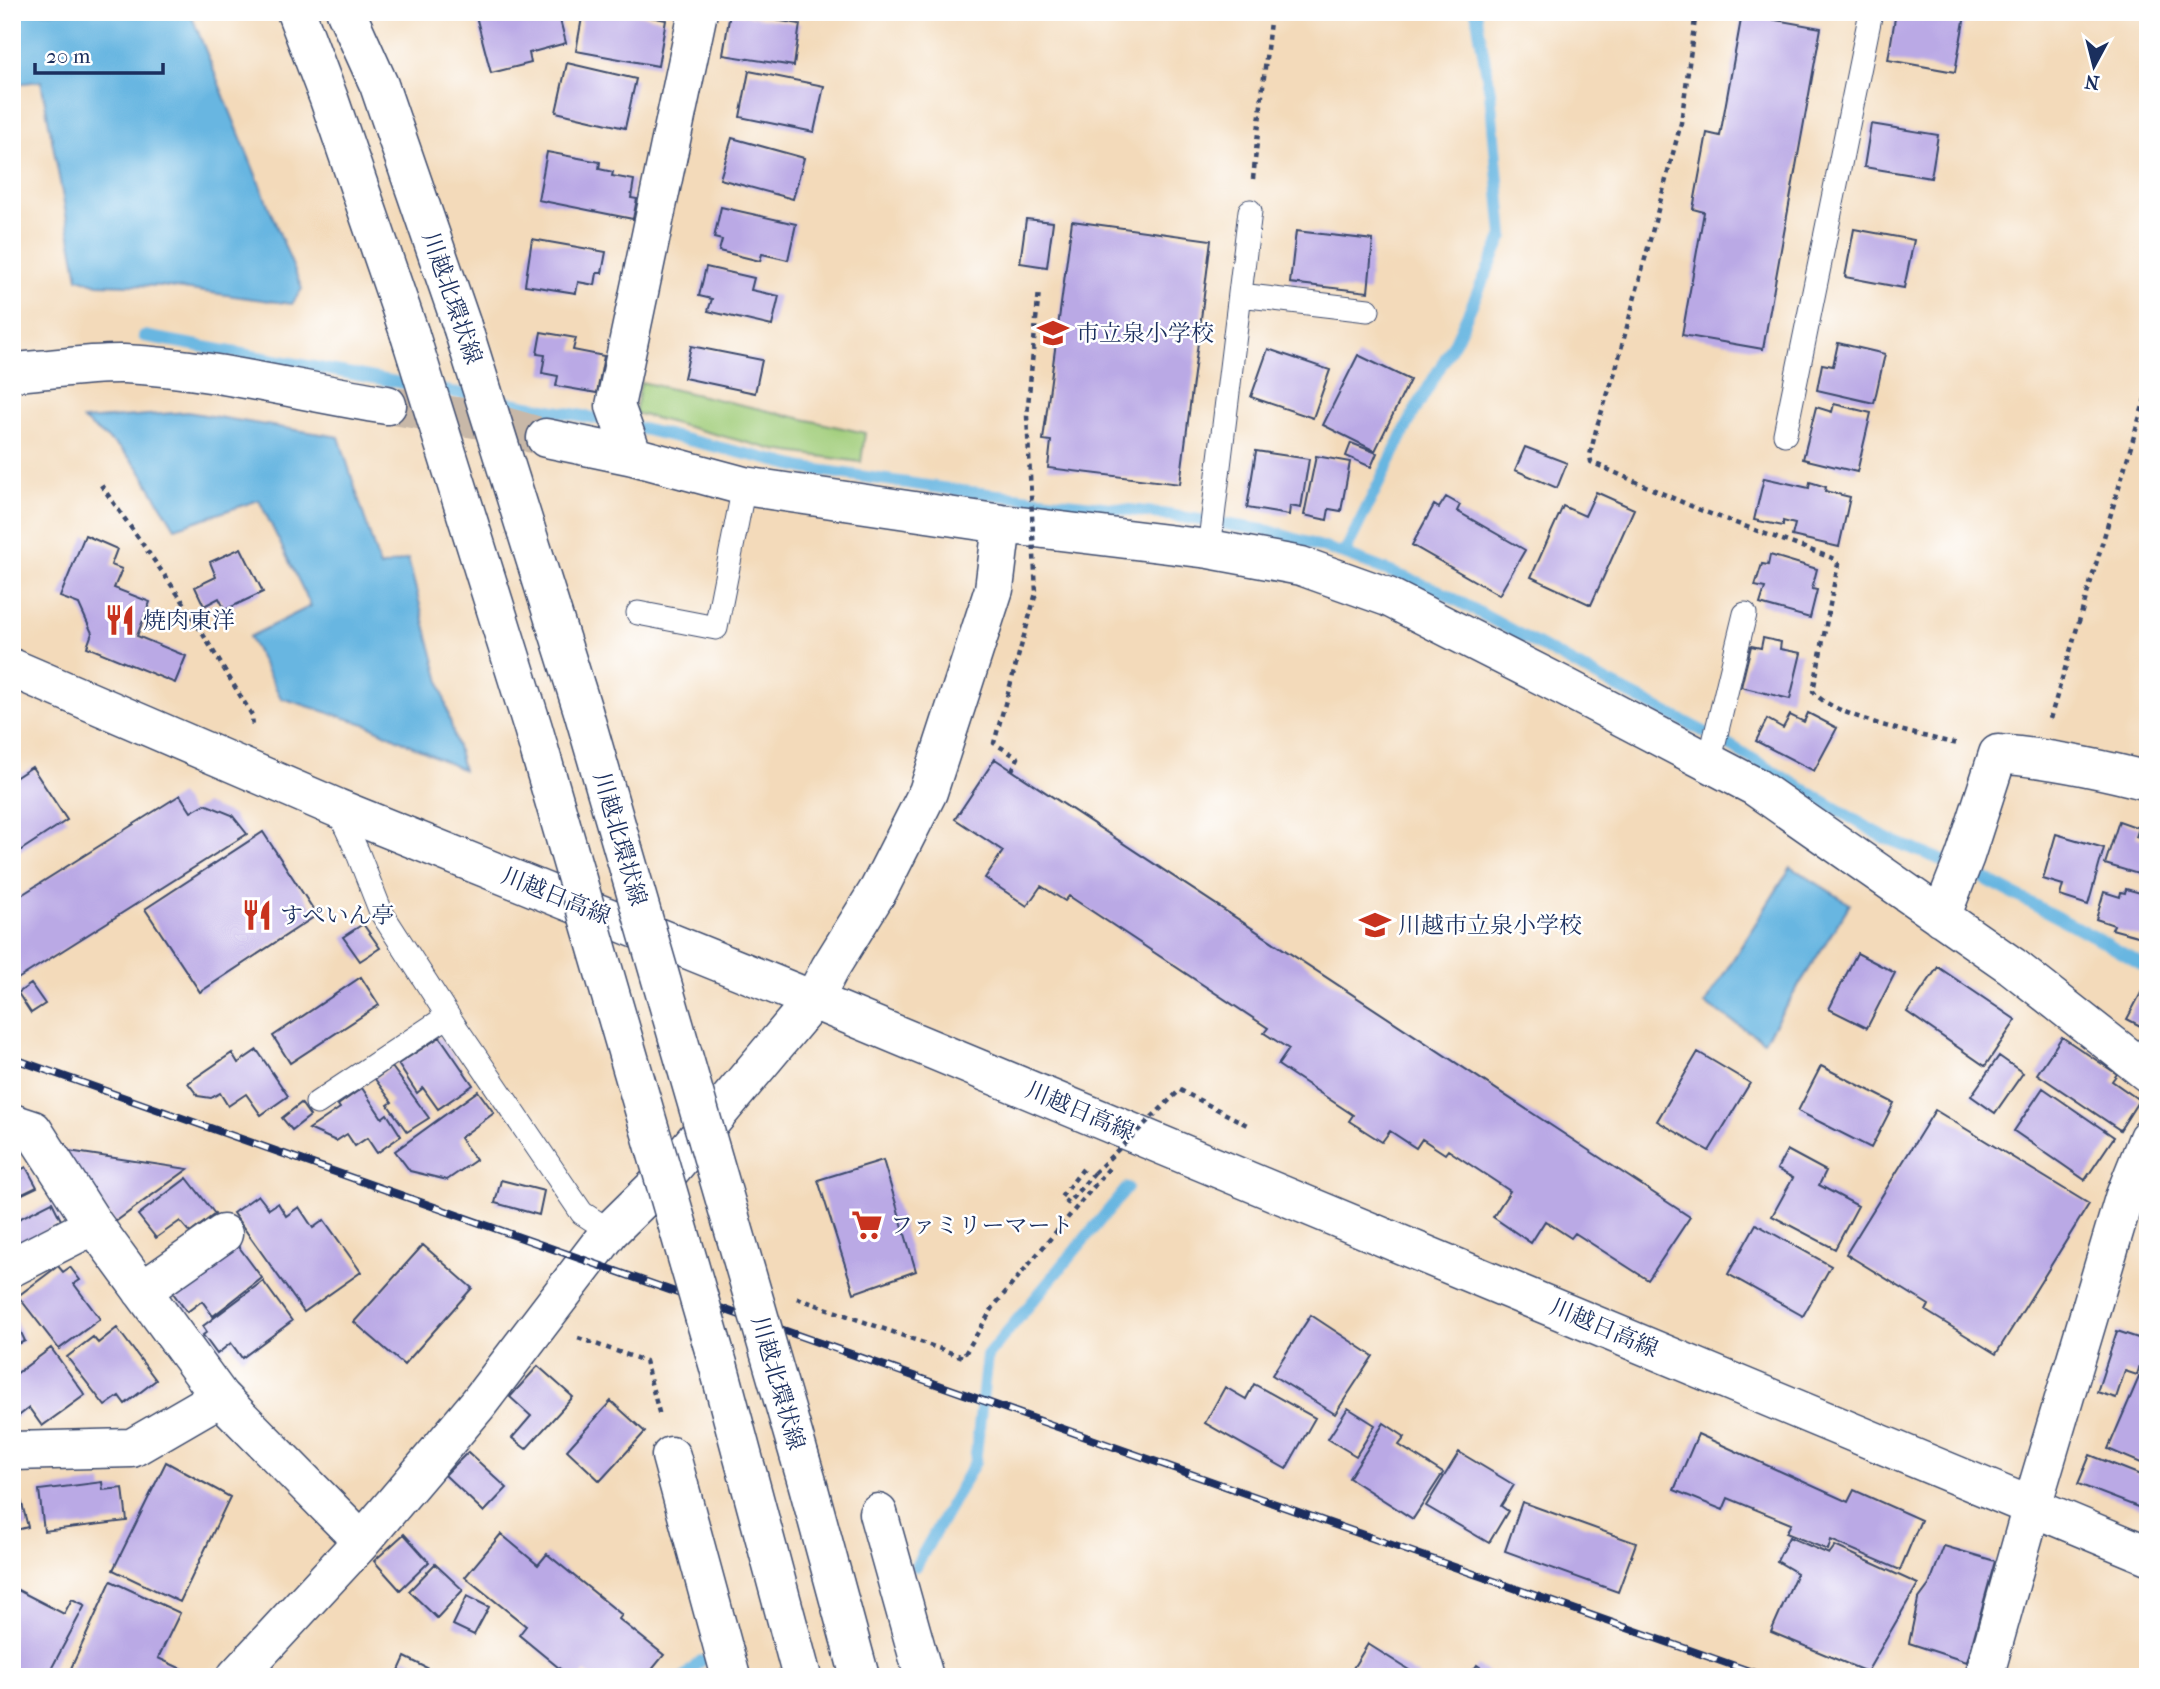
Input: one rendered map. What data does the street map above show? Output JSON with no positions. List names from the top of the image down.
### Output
{
  "streets": {
    "street": ["川越北環状線", "川越日高線"]
  },
  "places": {
    "school or university": ["市立泉小学校", "川越市立泉小学校"],
    "restaurant": ["焼肉東洋", "すぺいん亭"],
    "supermarket": ["ファミリーマート"]
  },
  "scale_bar": "20 m",
  "north": "bottom"
}
